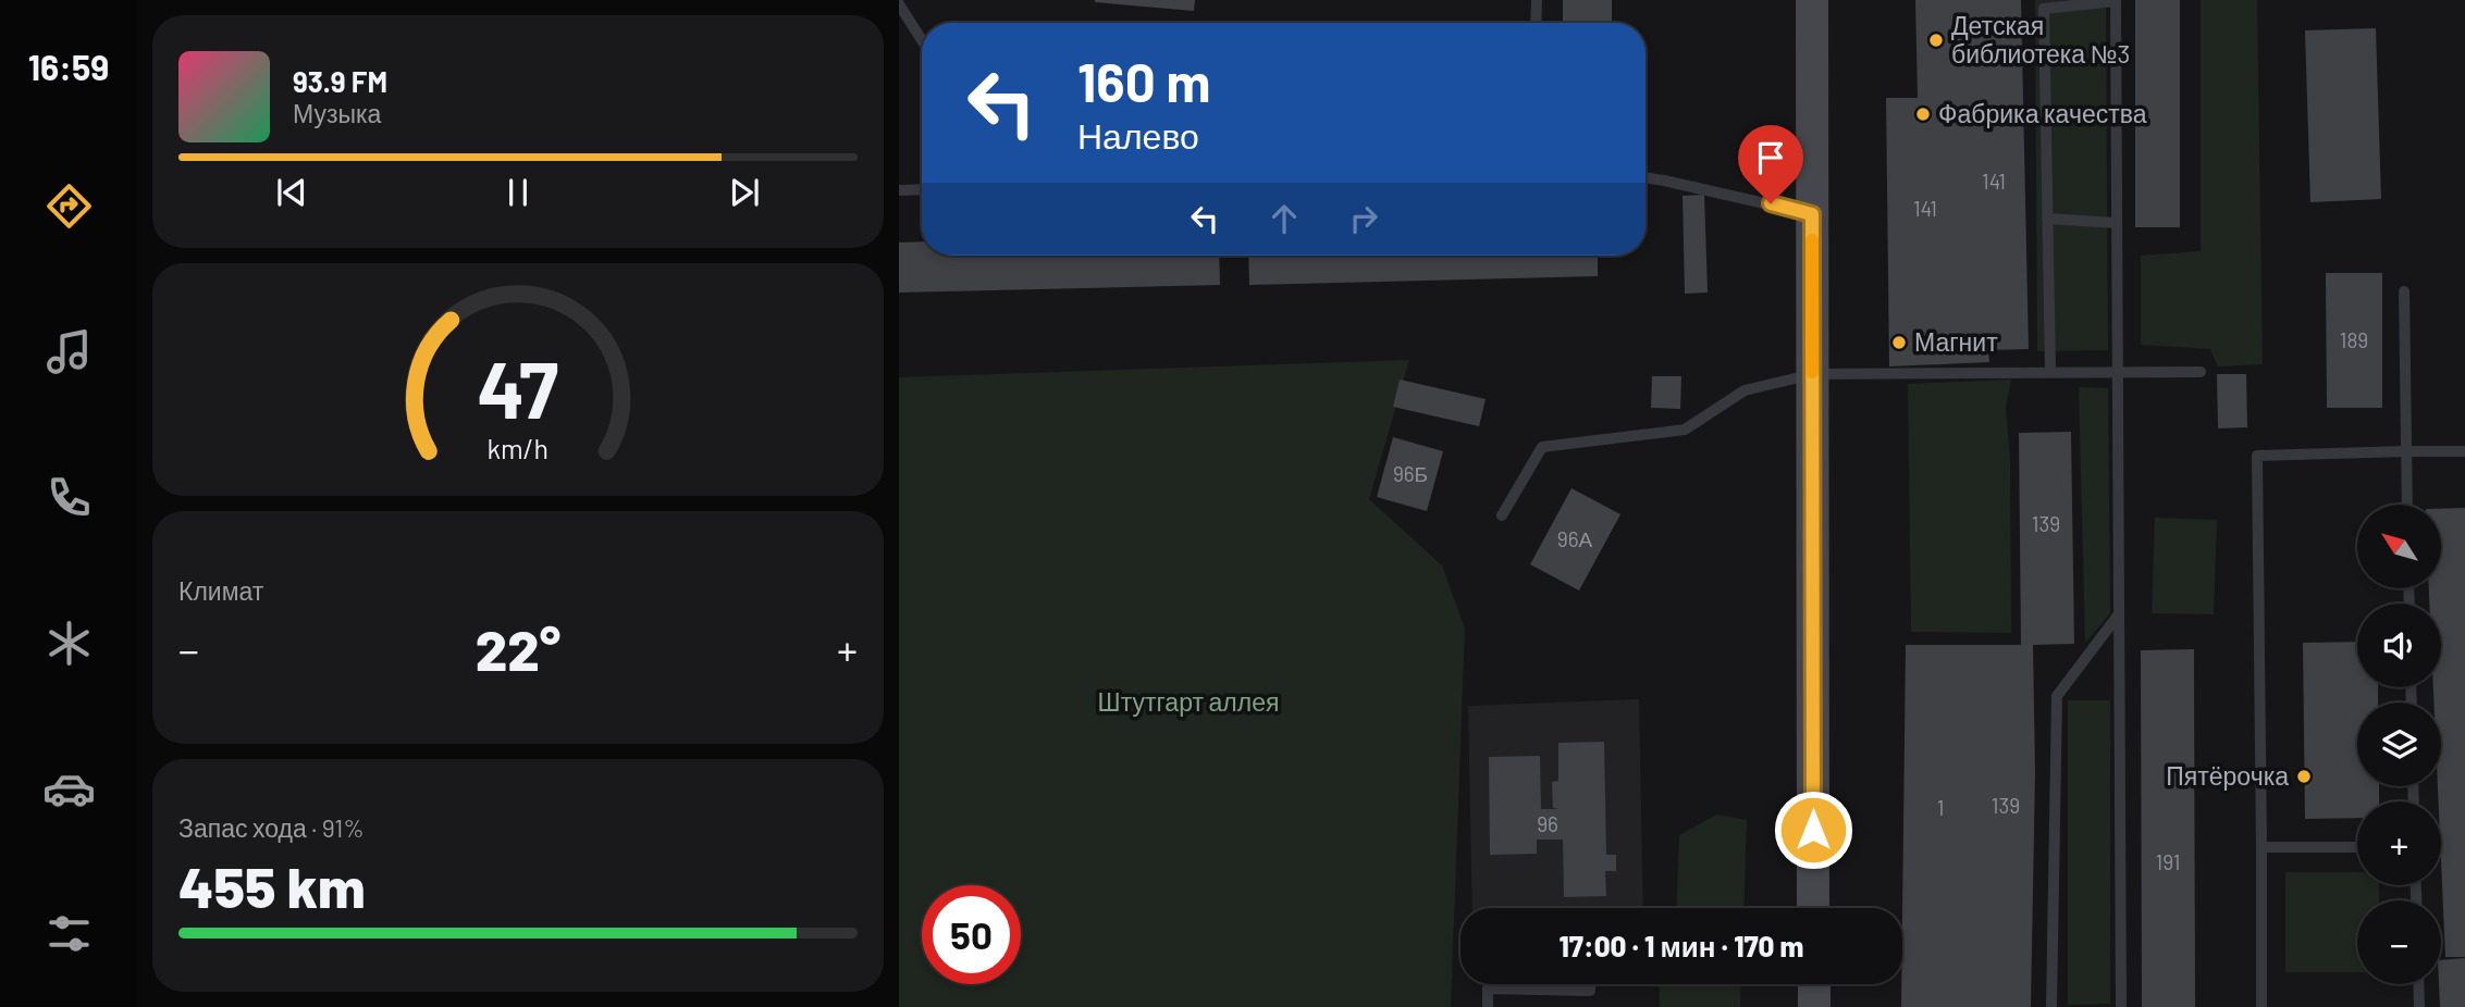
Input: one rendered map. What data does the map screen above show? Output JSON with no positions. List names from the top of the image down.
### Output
{
  "parks": ["Штутгарт аллея"],
  "places": [
    "Детская библиотека №3",
    "Фабрика качества",
    "Магнит",
    "Пятёрочка"
  ],
  "house_numbers": [
    "141",
    "141",
    "189",
    "96Б",
    "139",
    "96А",
    "139",
    "1",
    "96",
    "191"
  ],
  "north": "top left",
  "page": {
    "tabs": "16:59",
    "turn": ["160 m", "Налево"],
    "song": ["93.9 FM", "Музыка"],
    "map_buttons": ["+", "−"],
    "tile": [
      "Климат",
      ["Запас хода · 91%", "455 km"]
    ],
    "heat": ["−", "22°", "+"],
    "limit": "50",
    "trip": "17:00 · 1 мин · 170 m",
    "gauge": ["47", "km/h"]
  }
}
